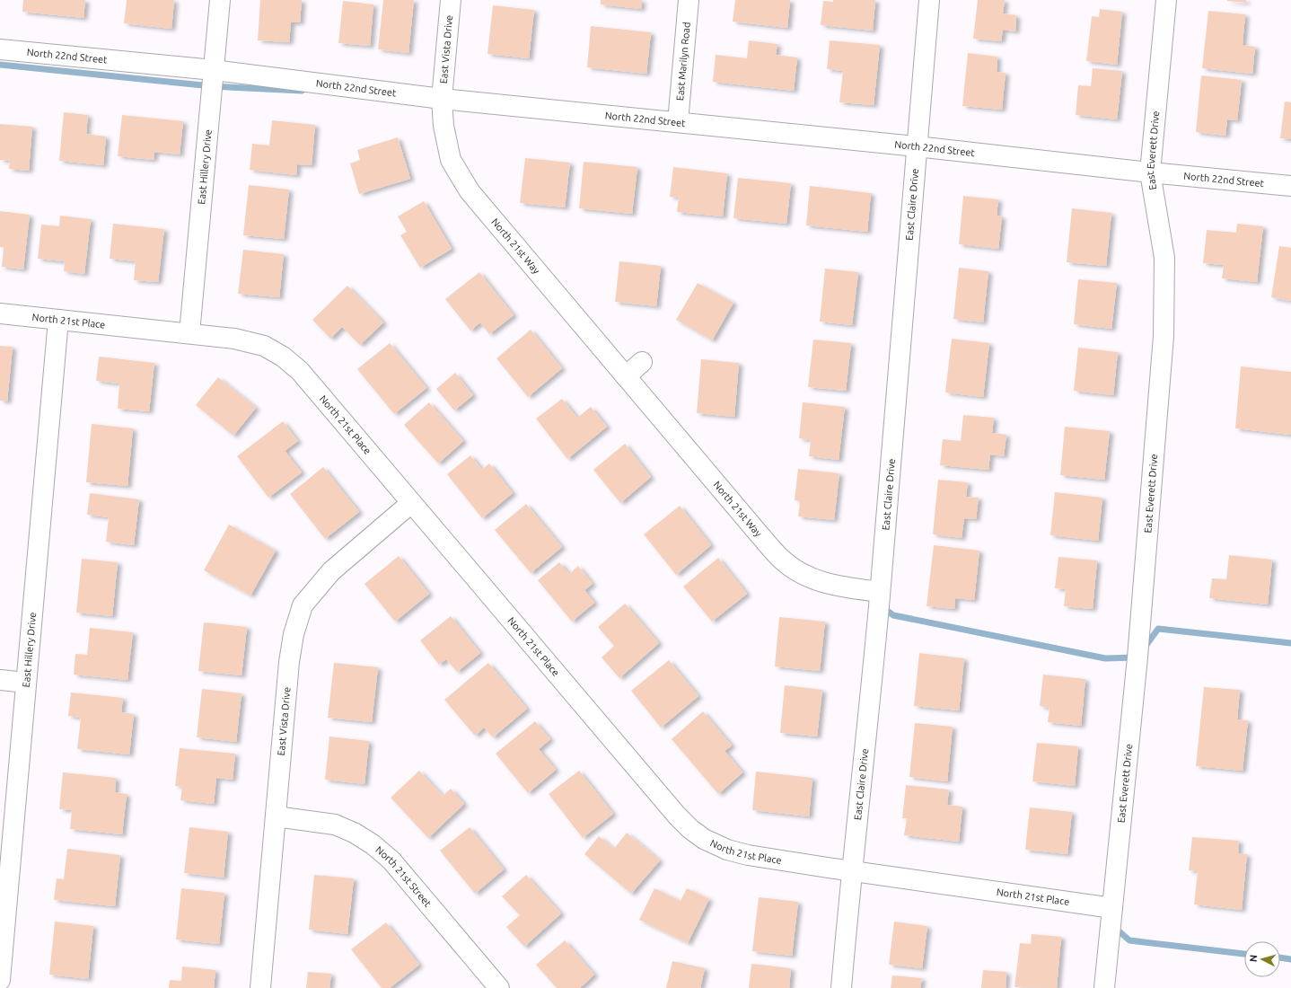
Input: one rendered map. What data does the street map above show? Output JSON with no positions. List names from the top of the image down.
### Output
{
  "streets": {
    "street": [
      "East Vista Drive",
      "North 22nd Street",
      "East Marilyn Road",
      "East Everett Drive",
      "East Hillery Drive",
      "East Claire Drive",
      "North 21st Way",
      "North 21st Place",
      "North 21st Street"
    ]
  },
  "crossings": [
    ["East Vista Drive", "North 22nd Street"],
    ["East Vista Drive", "North 21st Way"],
    ["East Vista Drive", "North 21st Place"],
    ["East Vista Drive", "North 21st Street"],
    ["North 22nd Street", "East Marilyn Road"],
    ["North 22nd Street", "East Everett Drive"],
    ["North 22nd Street", "East Hillery Drive"],
    ["North 22nd Street", "East Claire Drive"],
    ["North 22nd Street", "North 21st Way"],
    ["East Everett Drive", "North 21st Place"],
    ["East Hillery Drive", "North 21st Place"],
    ["East Claire Drive", "North 21st Way"],
    ["East Claire Drive", "North 21st Place"]
  ],
  "north": "left"
}
